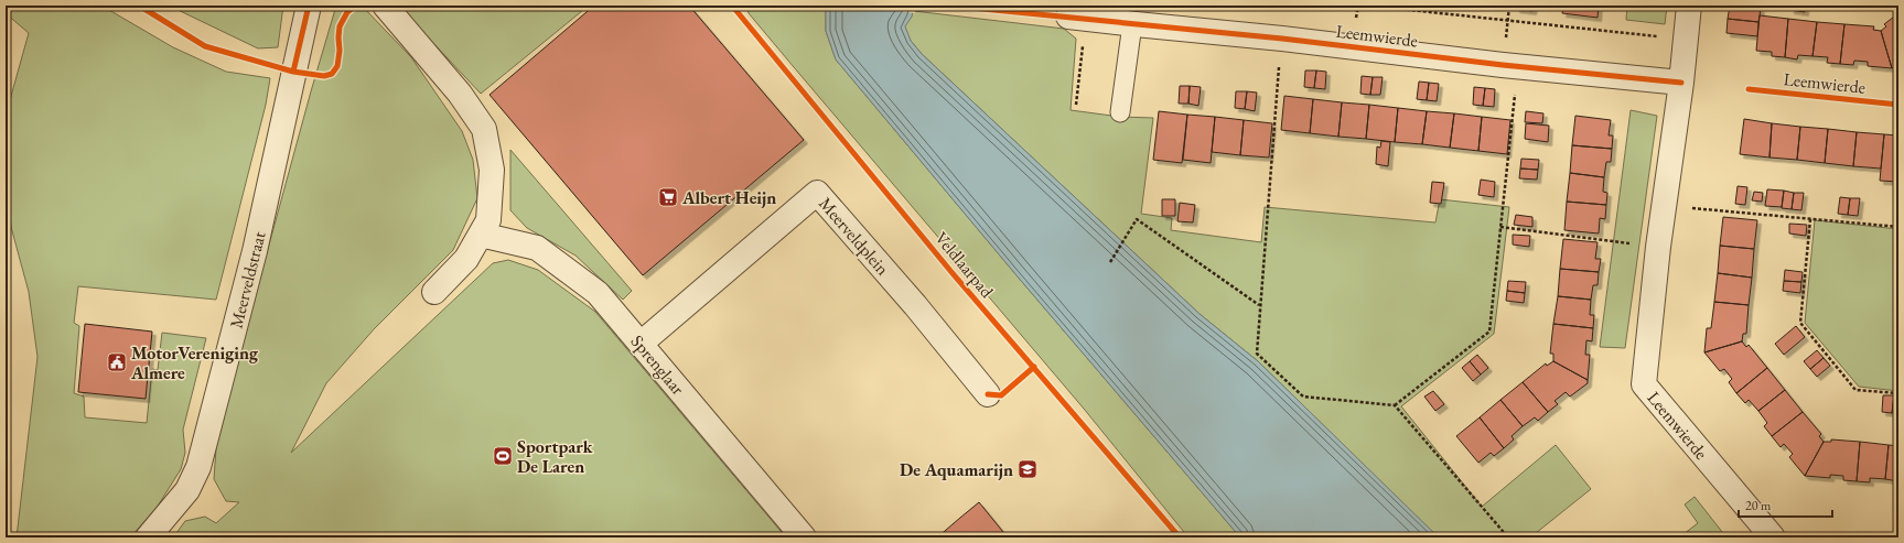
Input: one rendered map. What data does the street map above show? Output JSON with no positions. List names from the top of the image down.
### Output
{
  "streets": {
    "street": [
      "Leemwierde",
      "Meerveldplein",
      "Meerveldstraat",
      "Sprenglaar"
    ],
    "cycle path": ["Veldlaarpad"]
  },
  "crossings": [
    ["Meerveldplein", "Sprenglaar"]
  ],
  "places": {
    "supermarket": ["Albert Heijn"],
    "public building": ["MotorVereniging Almere"],
    "sports": ["Sportpark De Laren"],
    "school or university": ["De Aquamarijn"]
  },
  "scale_bar": "20 m"
}
